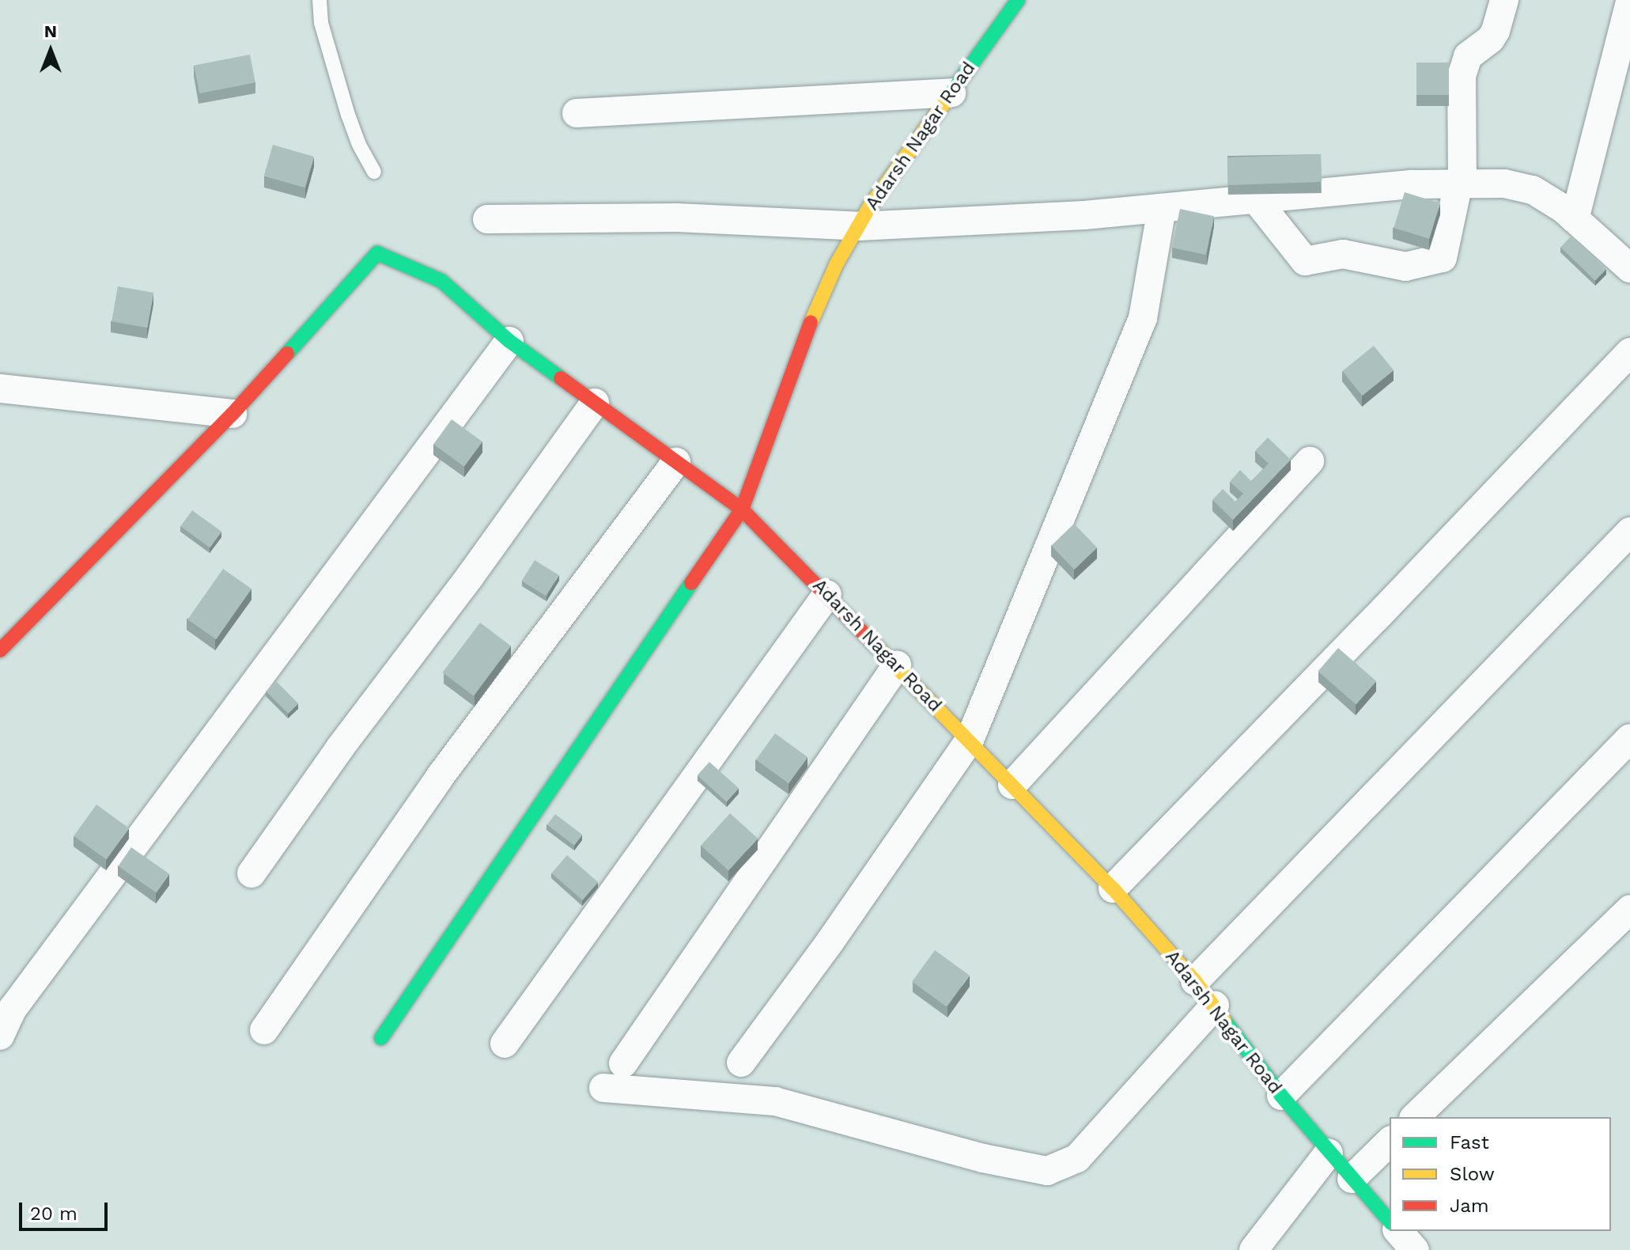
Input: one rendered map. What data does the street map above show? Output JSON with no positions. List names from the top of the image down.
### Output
{
  "streets": {
    "street": ["Adarsh Nagar Road"]
  },
  "legend": ["Fast", "Slow", "Jam"],
  "scale_bar": "20 m",
  "north": "top"
}
